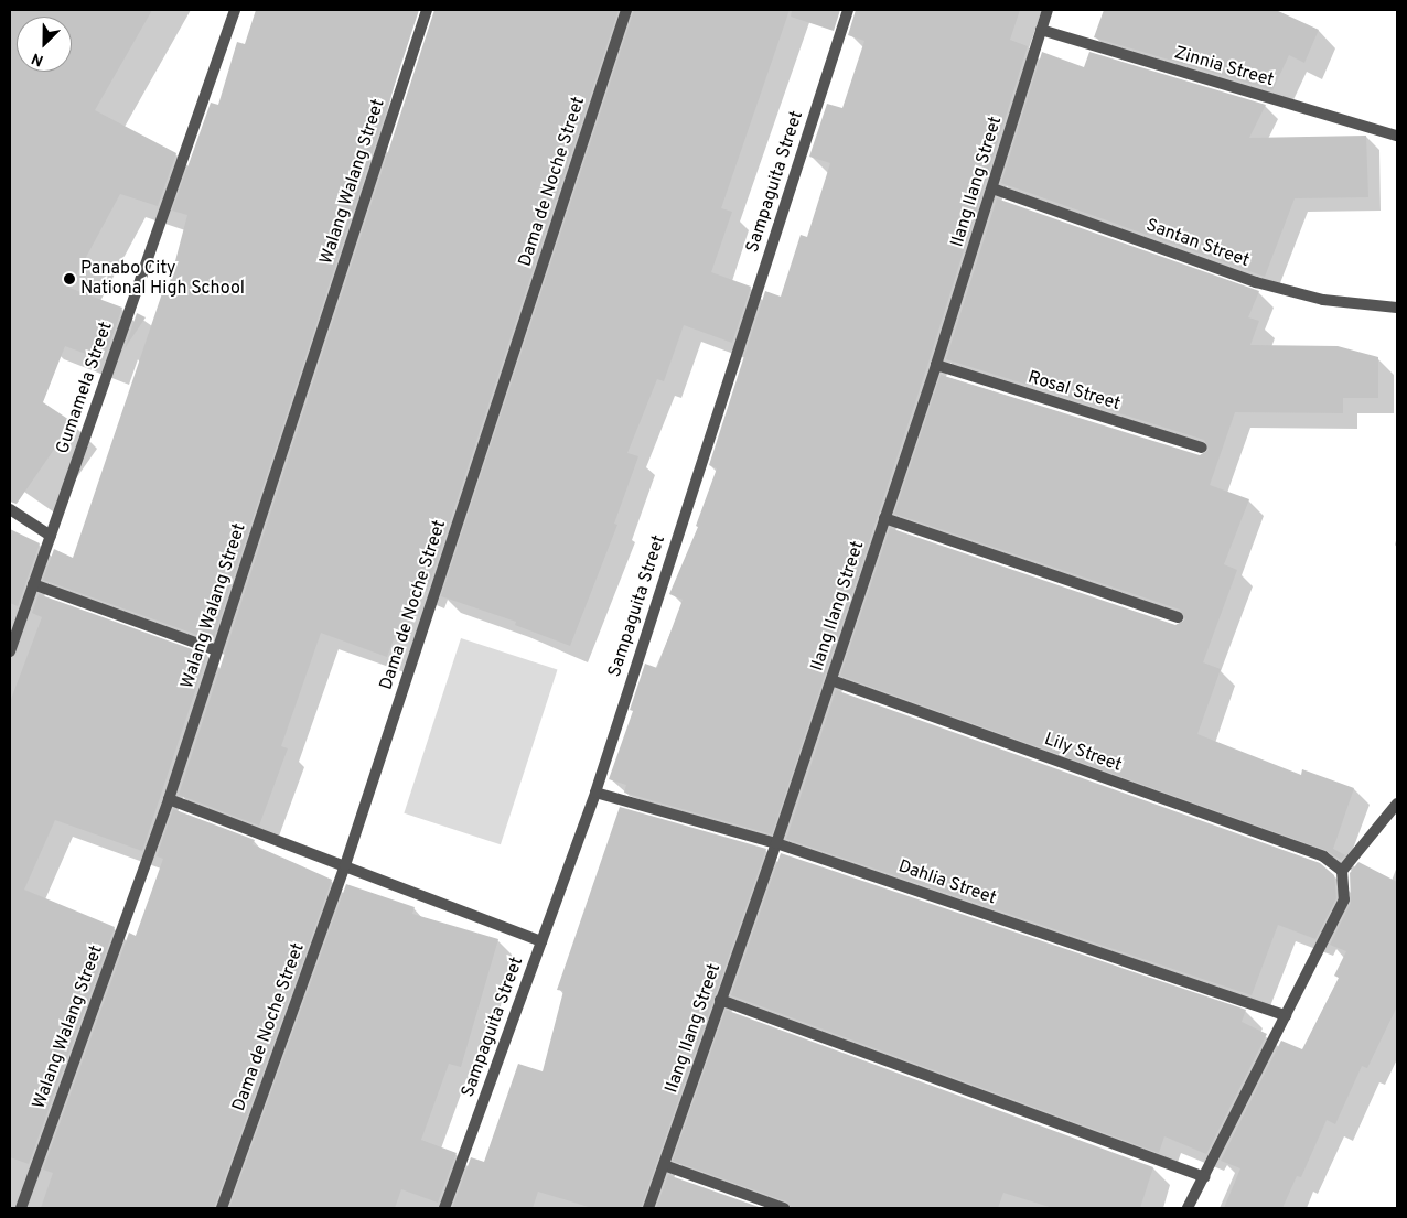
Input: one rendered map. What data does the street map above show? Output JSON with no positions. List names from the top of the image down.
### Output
{
  "streets": {
    "street": [
      "Zinnia Street",
      "Walang Walang Street",
      "Dama de Noche Street",
      "Sampaguita Street",
      "Ilang Ilang Street",
      "Santan Street",
      "Gumamela Street",
      "Rosal Street",
      "Lily Street",
      "Dahlia Street"
    ]
  },
  "crossings": [
    ["Zinnia Street", "Ilang Ilang Street"],
    ["Sampaguita Street", "Dahlia Street"],
    ["Ilang Ilang Street", "Santan Street"],
    ["Ilang Ilang Street", "Rosal Street"],
    ["Ilang Ilang Street", "Lily Street"],
    ["Ilang Ilang Street", "Dahlia Street"]
  ],
  "places": ["Panabo City National High School"],
  "north": "bottom left"
}
